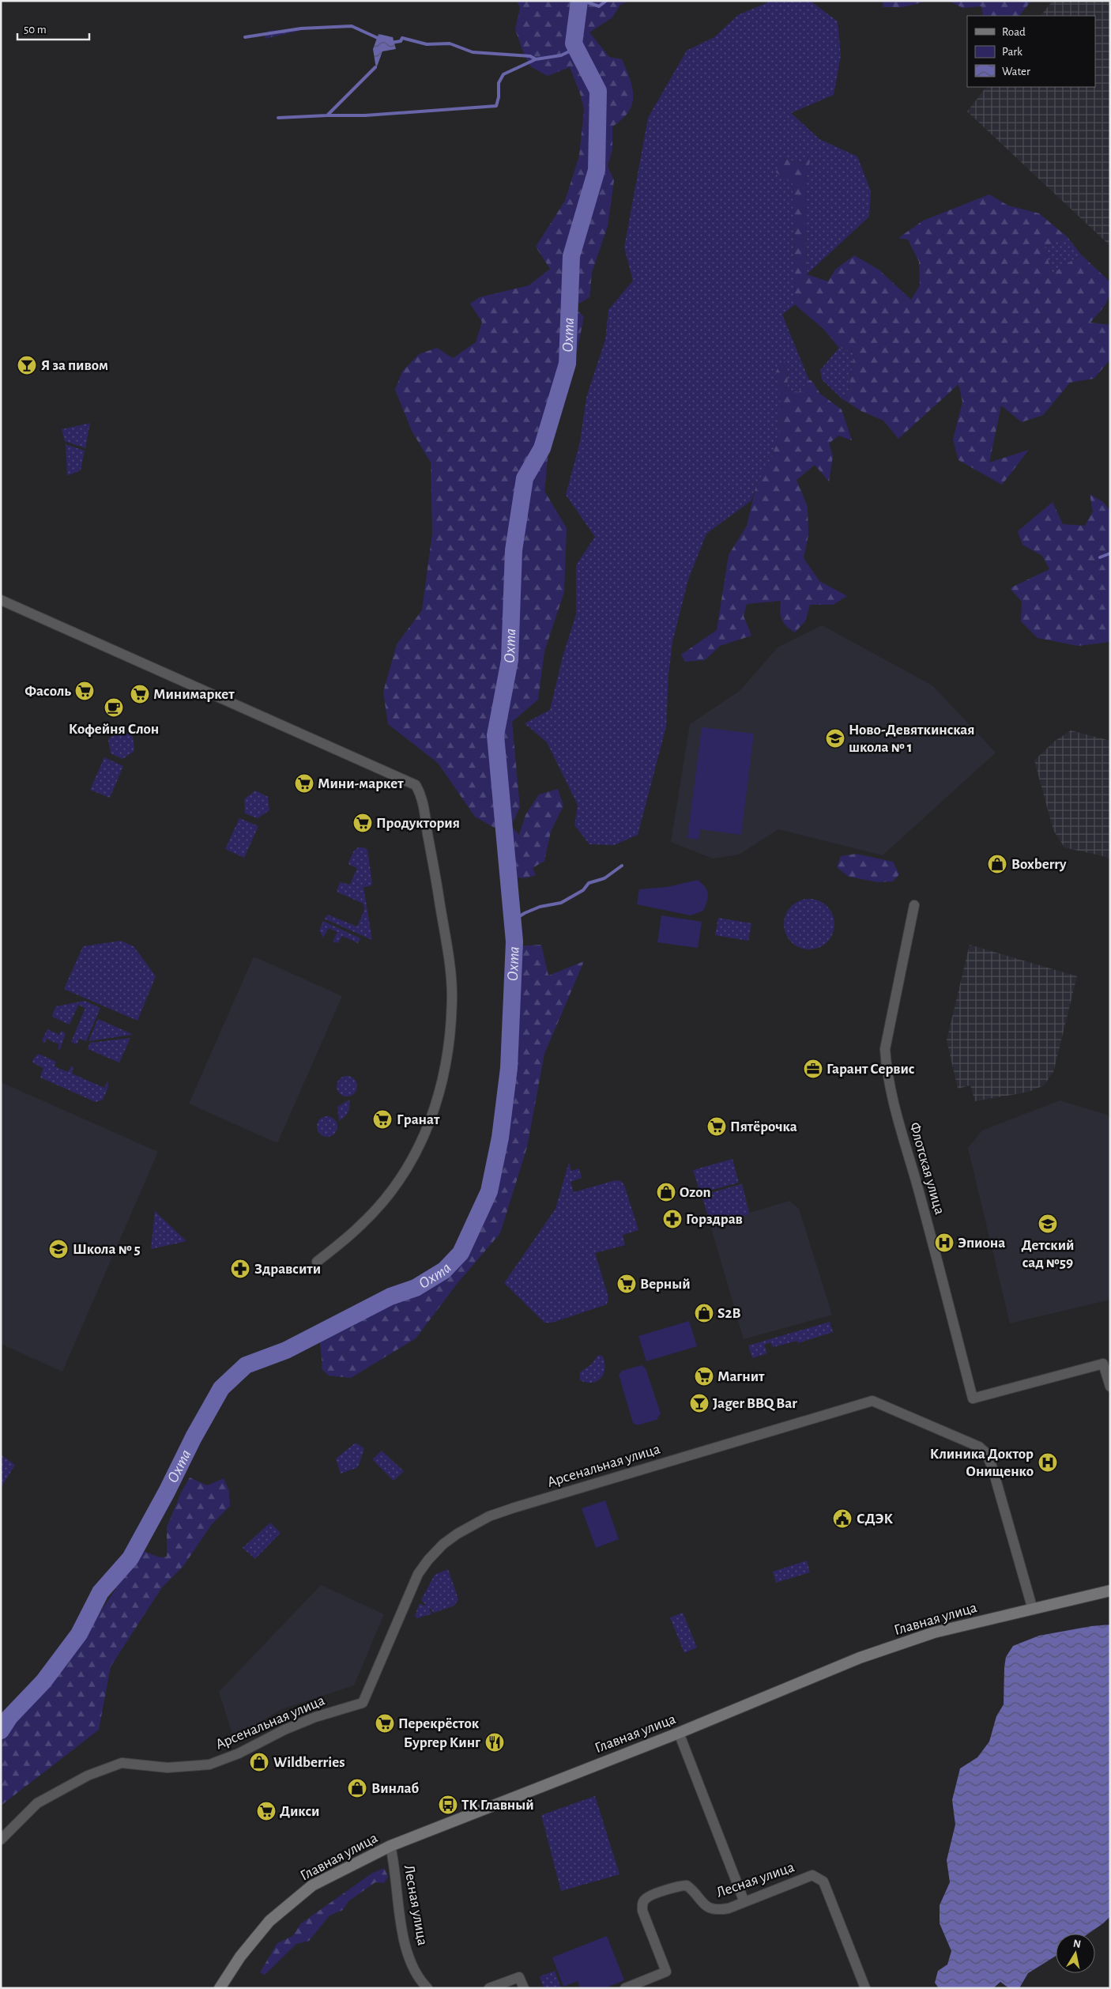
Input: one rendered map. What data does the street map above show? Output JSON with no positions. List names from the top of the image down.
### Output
{
  "streets": {
    "main road": ["Главная улица"],
    "street": ["Флотская улица", "Арсенальная улица", "Лесная улица"]
  },
  "crossings": [
    ["Арсенальная улица", "Главная улица"],
    ["Главная улица", "Лесная улица"]
  ],
  "water": ["Охта"],
  "places": {
    "bar": ["Я за пивом", "Jager BBQ Bar"],
    "supermarket": [
      "Фасоль",
      "Минимаркет",
      "Мини-маркет",
      "Продуктория",
      "Гранат",
      "Пятёрочка",
      "Верный",
      "Магнит",
      "Перекрёсток",
      "Дикси"
    ],
    "cafe": ["Кофейня Слон"],
    "school or university": ["Ново-Девяткинская школа № 1", "Детский сад №59", "Школа № 5"],
    "shop": [
      "Boxberry",
      "Ozon",
      "S2B",
      "Wildberries",
      "Винлаб"
    ],
    "office": ["Гарант Сервис"],
    "pharmacy": ["Горздрав", "Здравсити"],
    "hospital": ["Эпиона", "Клиника Доктор Онищенко"],
    "public building": ["СДЭК"],
    "restaurant": ["Бургер Кинг"],
    "bus stop": ["ТК Главный"]
  },
  "legend": ["Road", "Park", "Water"],
  "scale_bar": "50 m",
  "north": "top"
}
